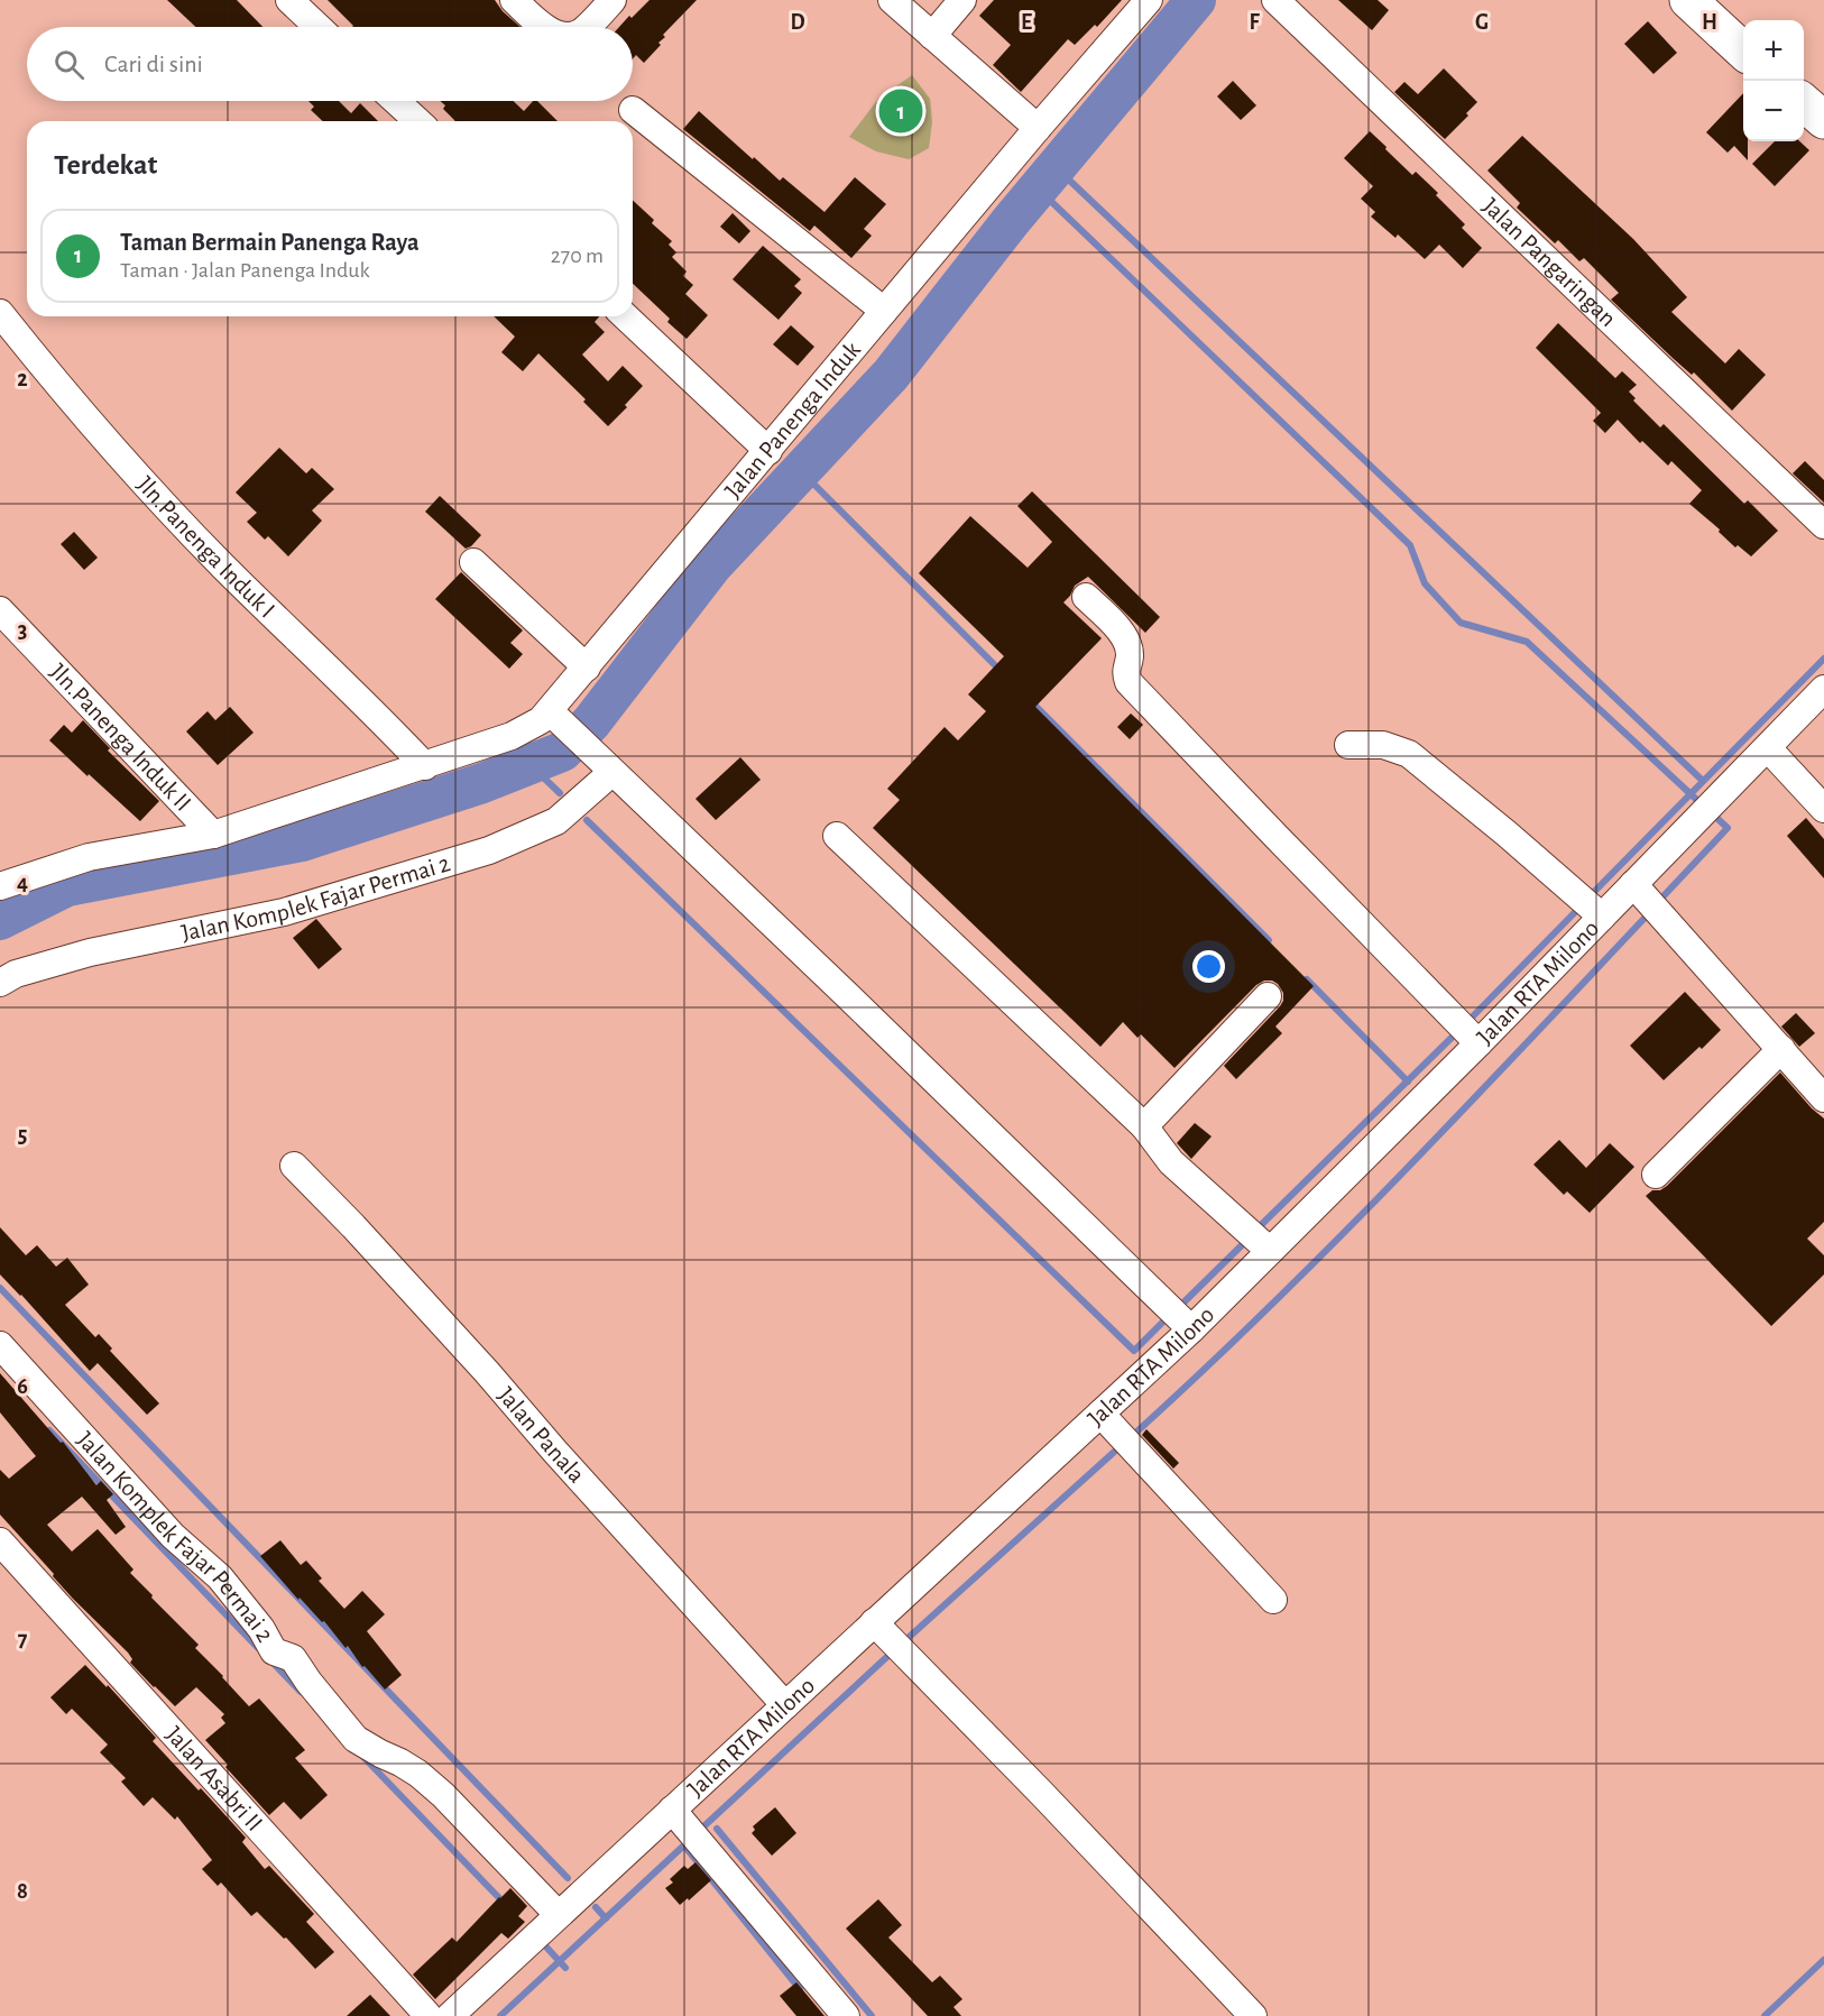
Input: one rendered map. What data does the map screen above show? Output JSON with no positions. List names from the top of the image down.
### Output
{
  "streets": {
    "street": [
      "Jalan Pangaringan",
      "Jalan Panenga Induk",
      "Jln.Panenga Induk I",
      "Jln.Panenga Induk II",
      "Jalan Komplek Fajar Permai 2",
      "Jalan RTA Milono",
      "Jalan Panala",
      "Jalan Asabri II"
    ]
  },
  "crossings": [
    ["Jalan Panenga Induk", "Jln.Panenga Induk I"],
    ["Jalan Panenga Induk", "Jln.Panenga Induk II"],
    ["Jalan Komplek Fajar Permai 2", "Jalan RTA Milono"],
    ["Jalan RTA Milono", "Jalan Panala"]
  ],
  "page": {
    "map_buttons": ["+", "−"],
    "search": "Cari di sini",
    "pins": "1",
    "heading": "Terdekat",
    "list": [
      {
        "mark": "1",
        "name": "Taman Bermain Panenga Raya",
        "note": "Taman · Jalan Panenga Induk",
        "value": "270 m"
      }
    ]
  },
  "grid": {
    "columns": [
      "D",
      "E",
      "F",
      "G",
      "H"
    ],
    "rows": [
      "2",
      "3",
      "4",
      "5",
      "6",
      "7",
      "8"
    ]
  }
}
